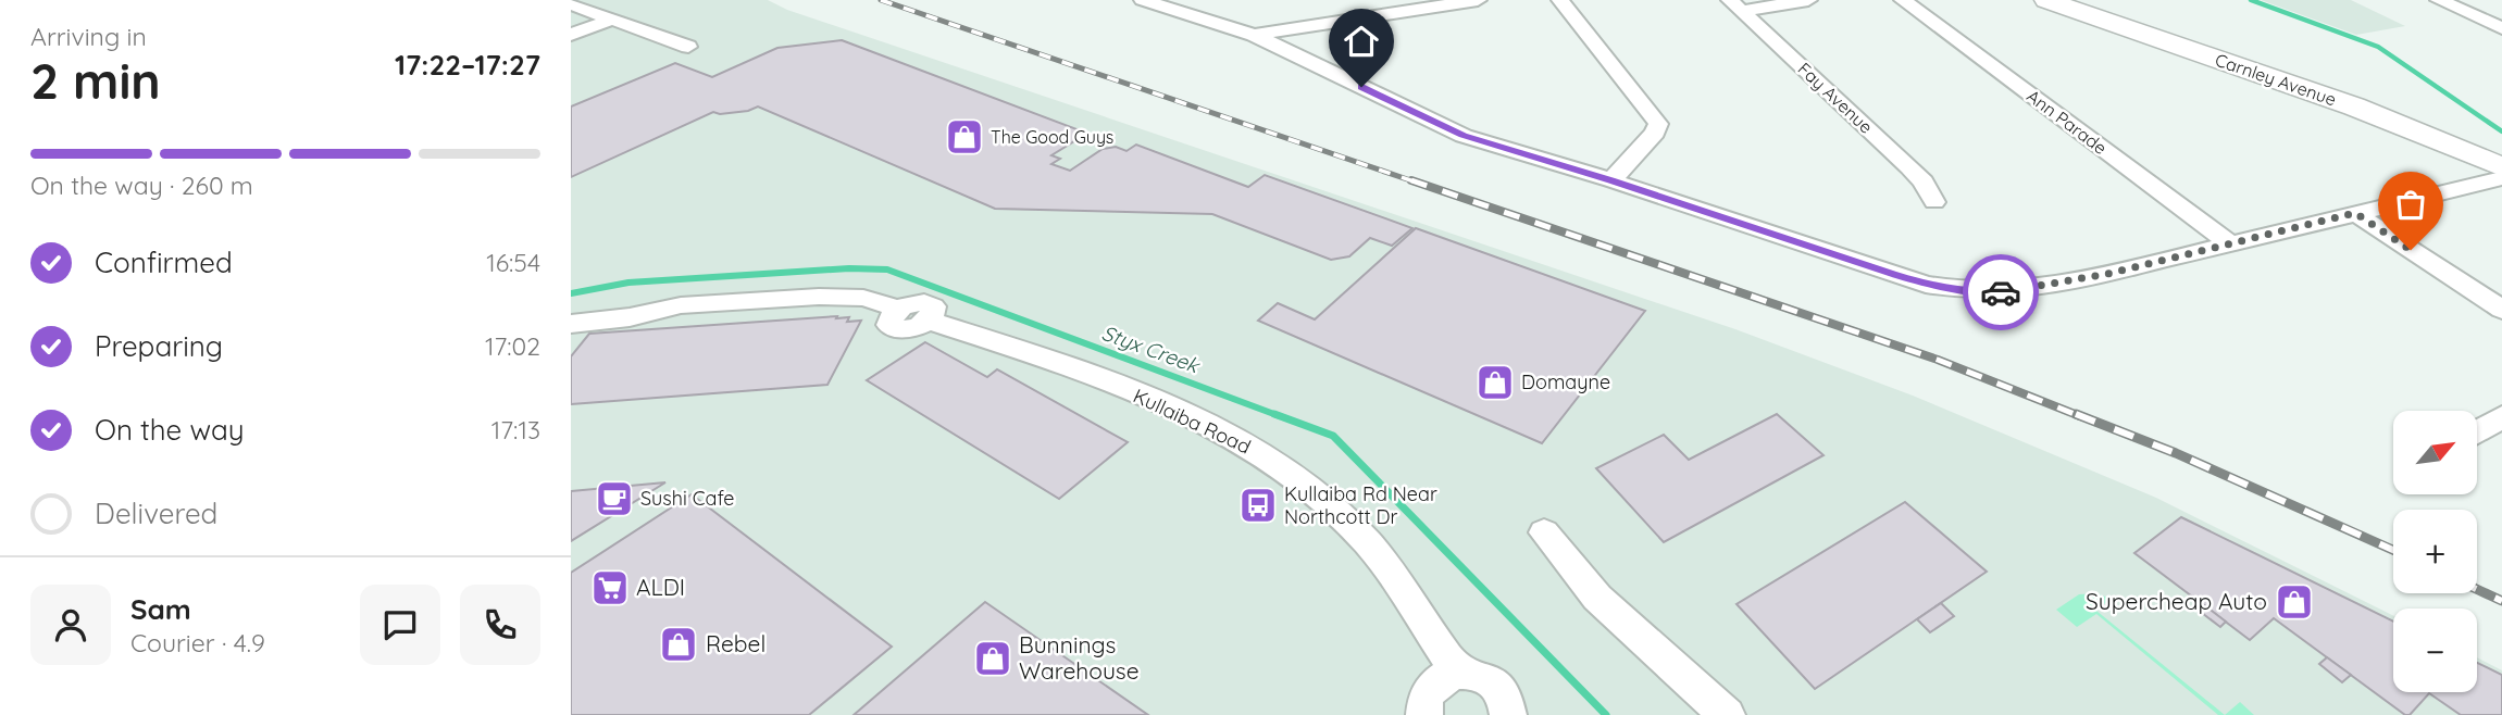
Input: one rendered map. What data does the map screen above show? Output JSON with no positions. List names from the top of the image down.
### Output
{
  "streets": {
    "main road": ["Carnley Avenue"],
    "street": ["Fay Avenue", "Ann Parade", "Kullaiba Road"]
  },
  "water": ["Styx Creek"],
  "places": {
    "shop": [
      "The Good Guys",
      "Domayne",
      "Supercheap Auto",
      "Rebel",
      "Bunnings Warehouse"
    ],
    "cafe": ["Sushi Cafe"],
    "bus stop": ["Kullaiba Rd Near Northcott Dr"],
    "supermarket": ["ALDI"]
  },
  "north": "top right",
  "page": {
    "heading": ["2 min", "Arriving in", "17:22–17:27"],
    "panel": ["Sam", "Courier · 4.9"],
    "bar": "On the way · 260 m",
    "list": [
      ["Confirmed", "16:54"],
      ["Preparing", "17:02"],
      ["On the way", "17:13"],
      "Delivered"
    ],
    "map_buttons": ["+", "−"]
  }
}
